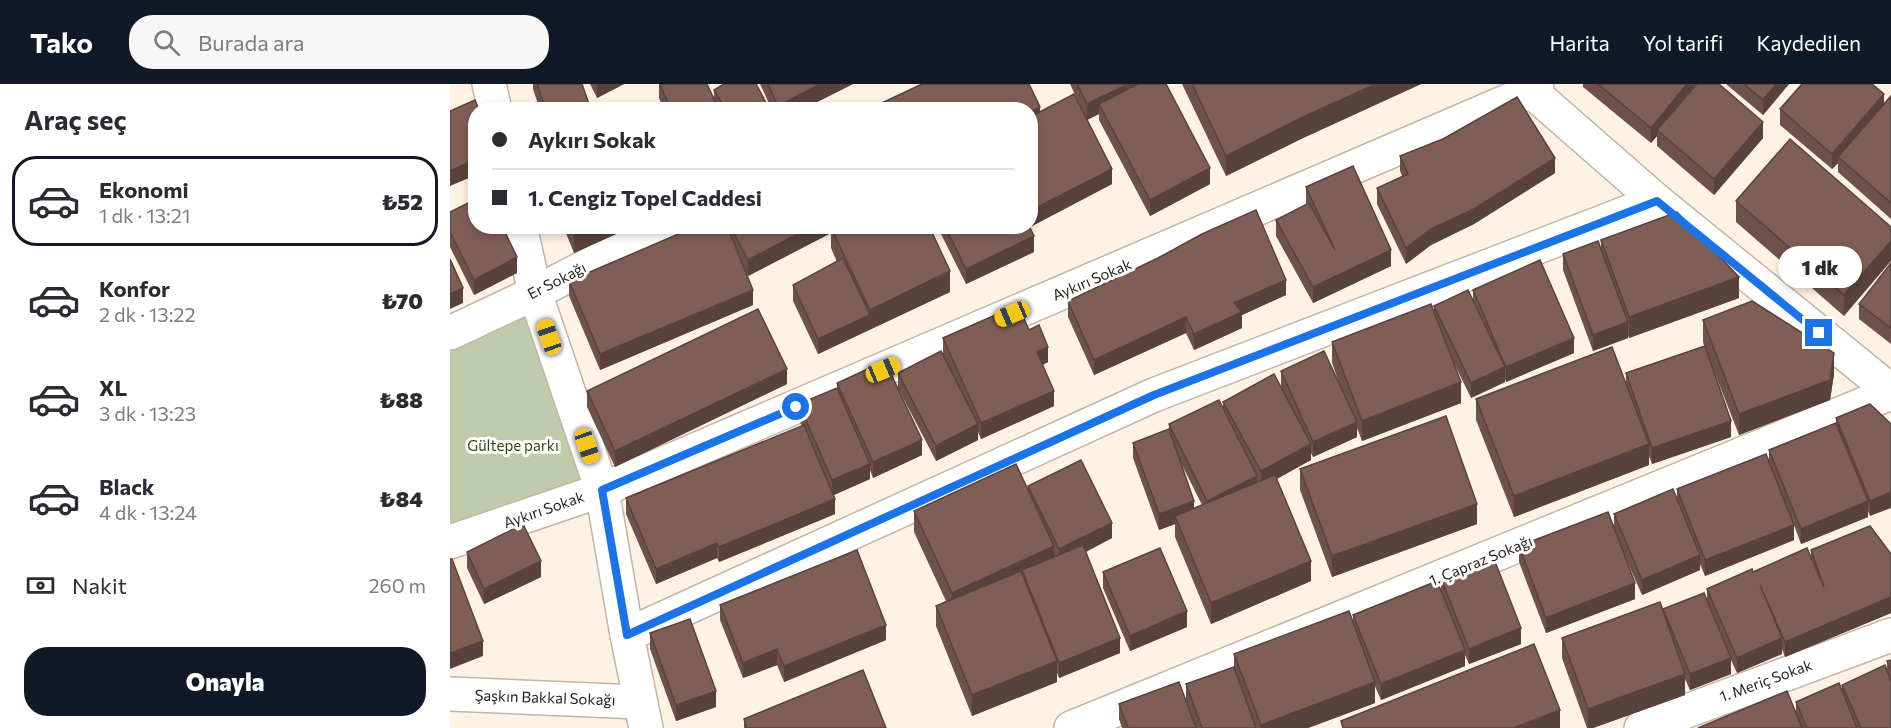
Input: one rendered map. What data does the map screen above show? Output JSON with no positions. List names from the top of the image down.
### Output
{
  "streets": {
    "street": [
      "Aykırı Sokak",
      "Er Sokağı",
      "1. Çapraz Sokağı",
      "1. Meriç Sokak",
      "Şaşkın Bakkal Sokağı"
    ]
  },
  "parks": ["Gültepe parkı"],
  "page": {
    "header": "Tako",
    "search": "Burada ara",
    "nav": ["Harita", "Yol tarifi", "Kaydedilen"],
    "heading": "Araç seç",
    "banner": ["Aykırı Sokak", "1. Cengiz Topel Caddesi"],
    "list": [
      {
        "name": "Ekonomi",
        "note": "1 dk · 13:21",
        "value": "₺52"
      },
      {
        "name": "Konfor",
        "note": "2 dk · 13:22",
        "value": "₺70"
      },
      {
        "name": "XL",
        "note": "3 dk · 13:23",
        "value": "₺88"
      },
      {
        "name": "Black",
        "note": "4 dk · 13:24",
        "value": "₺84"
      }
    ],
    "bubble": "1 dk",
    "pay": ["Nakit", "260 m"],
    "buttons": "Onayla"
  }
}
